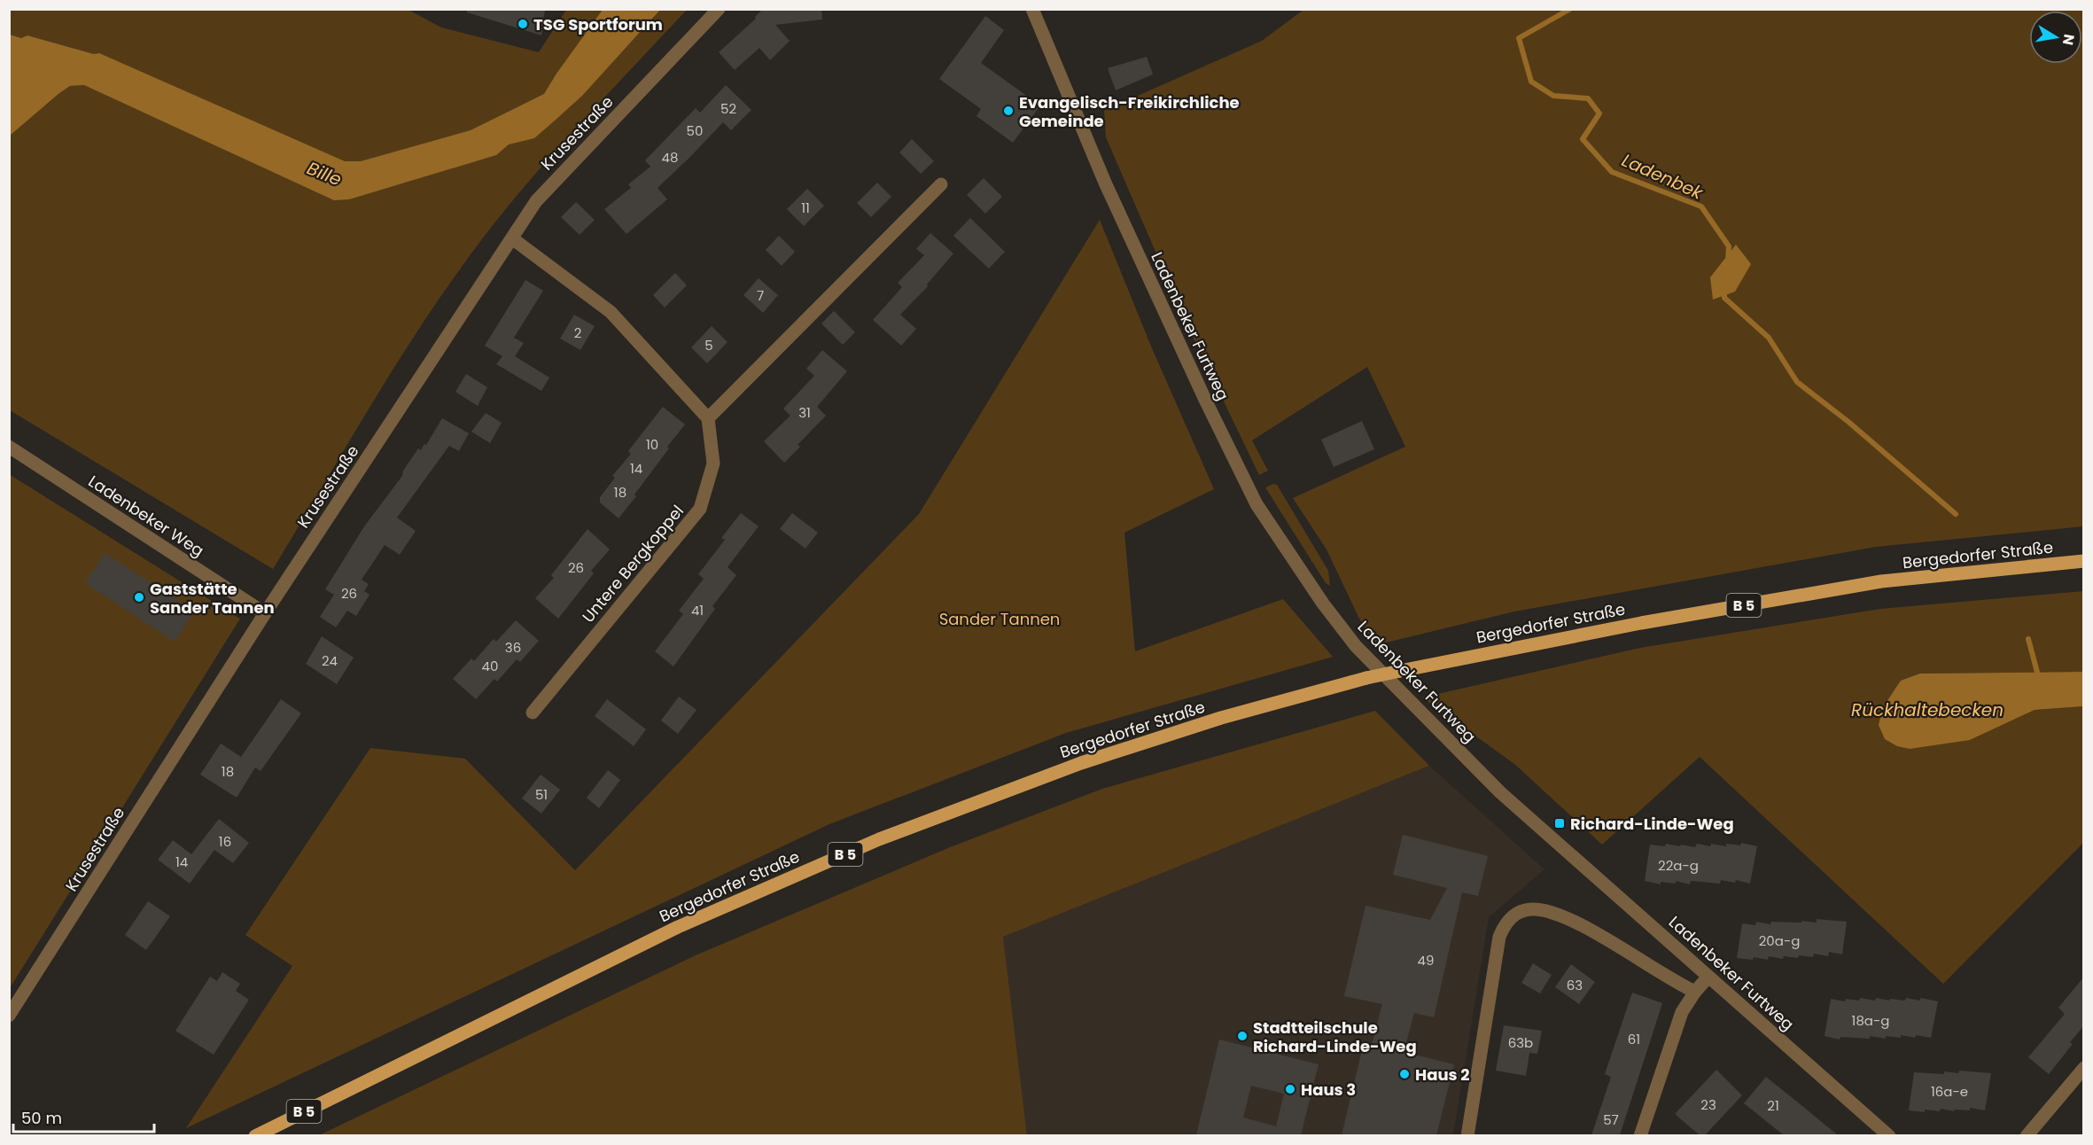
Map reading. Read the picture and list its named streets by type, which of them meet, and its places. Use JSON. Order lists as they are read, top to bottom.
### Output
{
  "streets": {
    "main road": ["Bergedorfer Straße", "B 5"],
    "street": [
      "Krusestraße",
      "Ladenbeker Furtweg",
      "Ladenbeker Weg",
      "Untere Bergkoppel"
    ]
  },
  "crossings": [
    ["Krusestraße", "Ladenbeker Weg"]
  ],
  "water": ["Bille", "Ladenbek", "Rückhaltebecken"],
  "parks": ["Sander Tannen"],
  "places": {
    "other": [
      "TSG Sportforum",
      "Evangelisch-Freikirchliche Gemeinde",
      "Gaststätte Sander Tannen",
      "Stadtteilschule Richard-Linde-Weg",
      "Haus 2",
      "Haus 3"
    ],
    "transit": ["Richard-Linde-Weg"]
  },
  "house_numbers": [
    "52",
    "50",
    "48",
    "11",
    "7",
    "2",
    "5",
    "31",
    "10",
    "14",
    "18",
    "26",
    "26",
    "41",
    "36",
    "24",
    "40",
    "18",
    "51",
    "16",
    "14",
    "22a-g",
    "20a-g",
    "49",
    "63",
    "18a-g",
    "61",
    "63b",
    "16a-e",
    "23",
    "21",
    "57"
  ],
  "scale_bar": "50 m",
  "north": "right"
}
